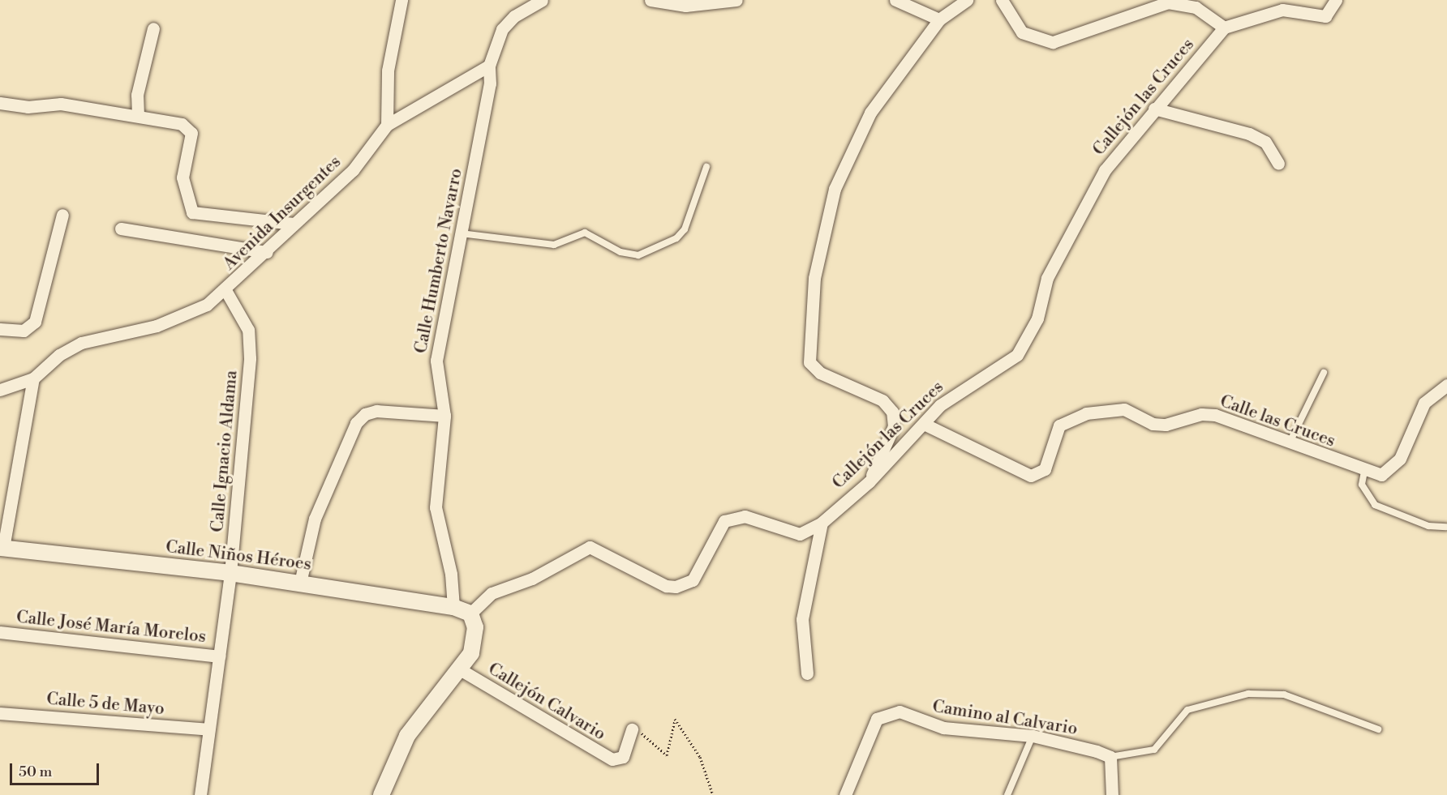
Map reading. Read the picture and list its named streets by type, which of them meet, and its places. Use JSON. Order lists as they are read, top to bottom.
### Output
{
  "streets": {
    "street": [
      "Callejón las Cruces",
      "Avenida Insurgentes",
      "Calle Humberto Navarro",
      "Calle las Cruces",
      "Calle Ignacio Aldama",
      "Calle Niños Héroes",
      "Calle José María Morelos",
      "Callejón Calvario",
      "Calle 5 de Mayo",
      "Camino al Calvario"
    ]
  },
  "crossings": [
    ["Callejón las Cruces", "Calle las Cruces"],
    ["Callejón las Cruces", "Calle Niños Héroes"],
    ["Avenida Insurgentes", "Calle Humberto Navarro"],
    ["Avenida Insurgentes", "Calle Ignacio Aldama"],
    ["Calle Humberto Navarro", "Calle Niños Héroes"],
    ["Calle Ignacio Aldama", "Calle Niños Héroes"],
    ["Calle Ignacio Aldama", "Calle José María Morelos"],
    ["Calle Ignacio Aldama", "Calle 5 de Mayo"]
  ],
  "scale_bar": "50 m"
}
